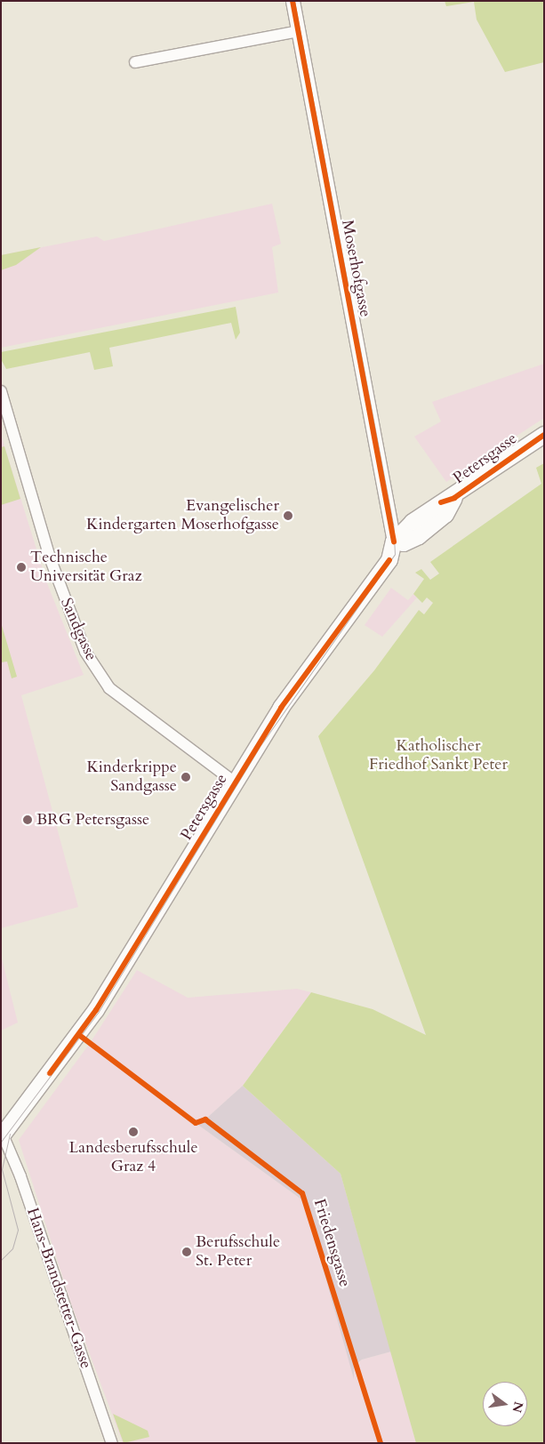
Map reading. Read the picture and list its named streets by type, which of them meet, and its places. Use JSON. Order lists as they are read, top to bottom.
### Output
{
  "streets": {
    "main road": ["Petersgasse"],
    "street": ["Moserhofgasse", "Sandgasse", "Hans-Brandstetter-Gasse"],
    "cycle path": ["Friedensgasse"]
  },
  "crossings": [
    ["Moserhofgasse", "Petersgasse"],
    ["Petersgasse", "Sandgasse"],
    ["Petersgasse", "Hans-Brandstetter-Gasse"]
  ],
  "parks": ["Katholischer Friedhof Sankt Peter"],
  "places": [
    "Evangelischer Kindergarten Moserhofgasse",
    "Technische Universität Graz",
    "Kinderkrippe Sandgasse",
    "BRG Petersgasse",
    "Landesberufsschule Graz 4",
    "Berufsschule St. Peter"
  ],
  "north": "right"
}
